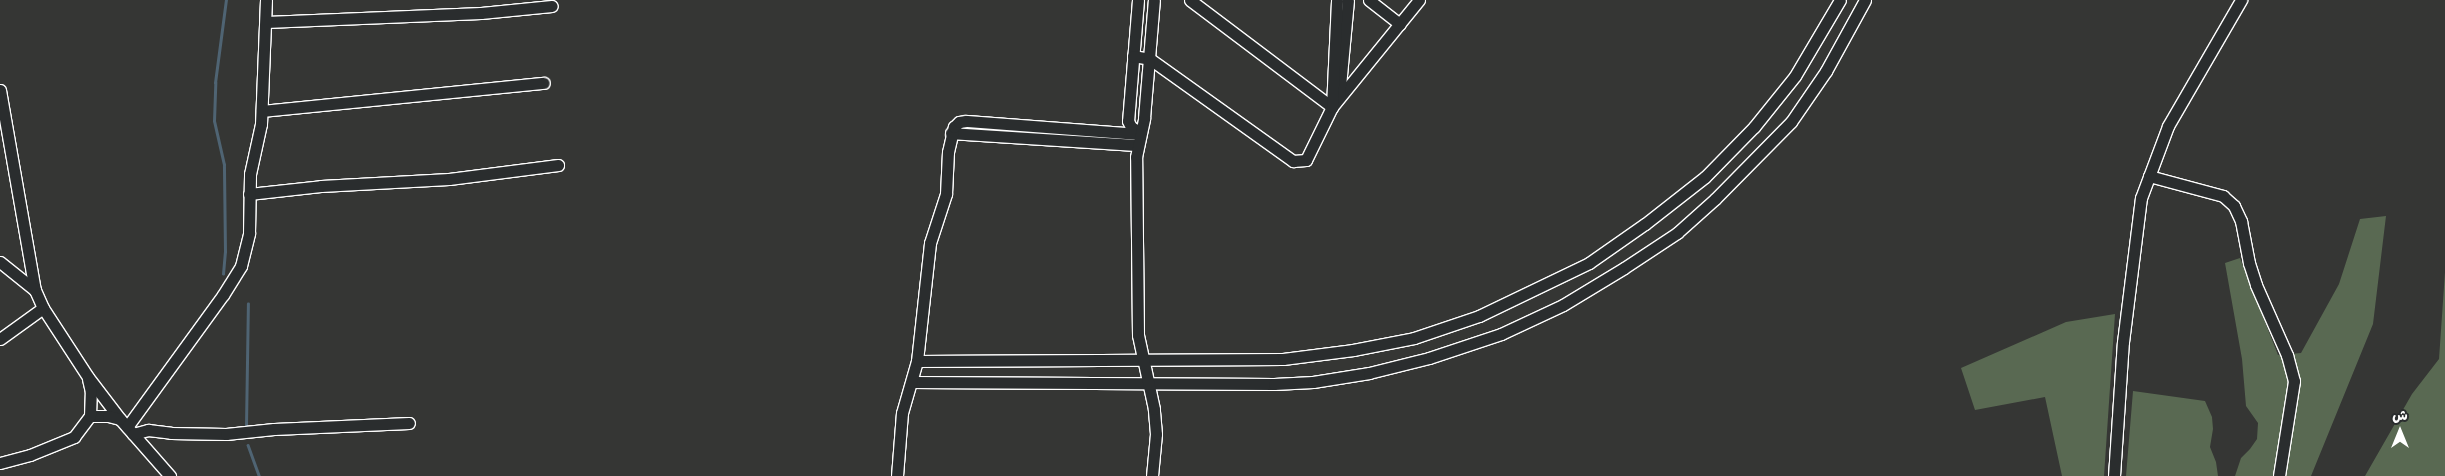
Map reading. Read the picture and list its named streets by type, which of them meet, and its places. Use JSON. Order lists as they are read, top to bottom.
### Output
{
  "north": "top"
}
